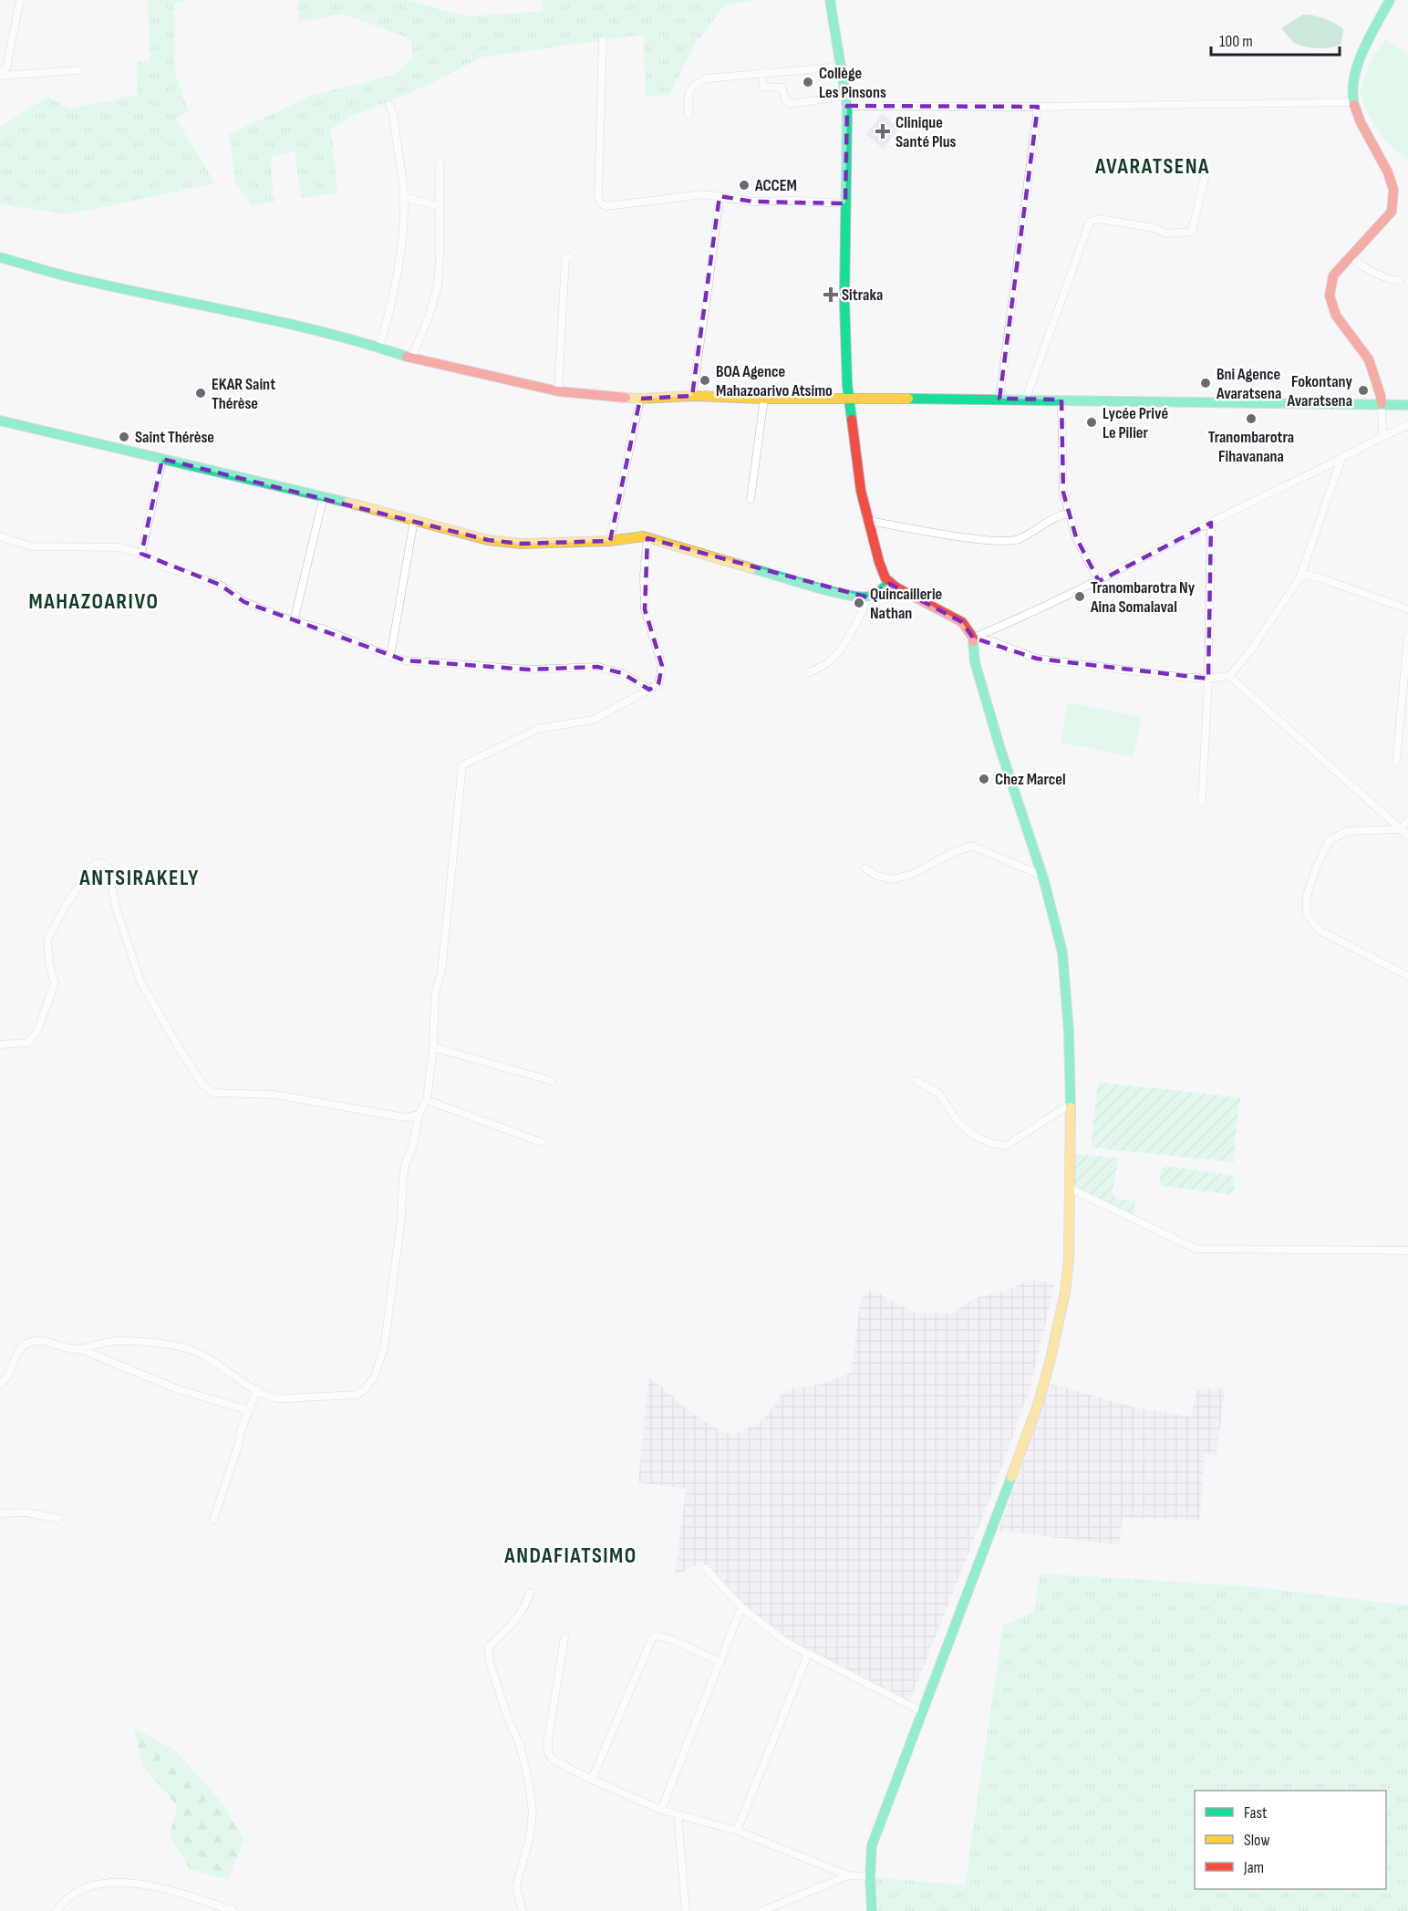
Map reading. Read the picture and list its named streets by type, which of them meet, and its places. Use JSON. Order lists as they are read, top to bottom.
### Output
{
  "districts": [
    "AVARATSENA",
    "MAHAZOARIVO",
    "ANTSIRAKELY",
    "ANDAFIATSIMO"
  ],
  "places": {
    "other": [
      "Collège Les Pinsons",
      "ACCEM",
      "BOA Agence Mahazoarivo Atsimo",
      "Bni Agence Avaratsena",
      "Fokontany Avaratsena",
      "EKAR Saint Thérèse",
      "Tranombarotra Fihavanana",
      "Lycée Privé Le Pilier",
      "Saint Thérèse",
      "Tranombarotra Ny Aina Somalaval",
      "Quincaillerie Nathan",
      "Chez Marcel"
    ],
    "health": ["Clinique Santé Plus", "Sitraka"]
  },
  "legend": ["Fast", "Slow", "Jam"],
  "scale_bar": "100 m"
}
